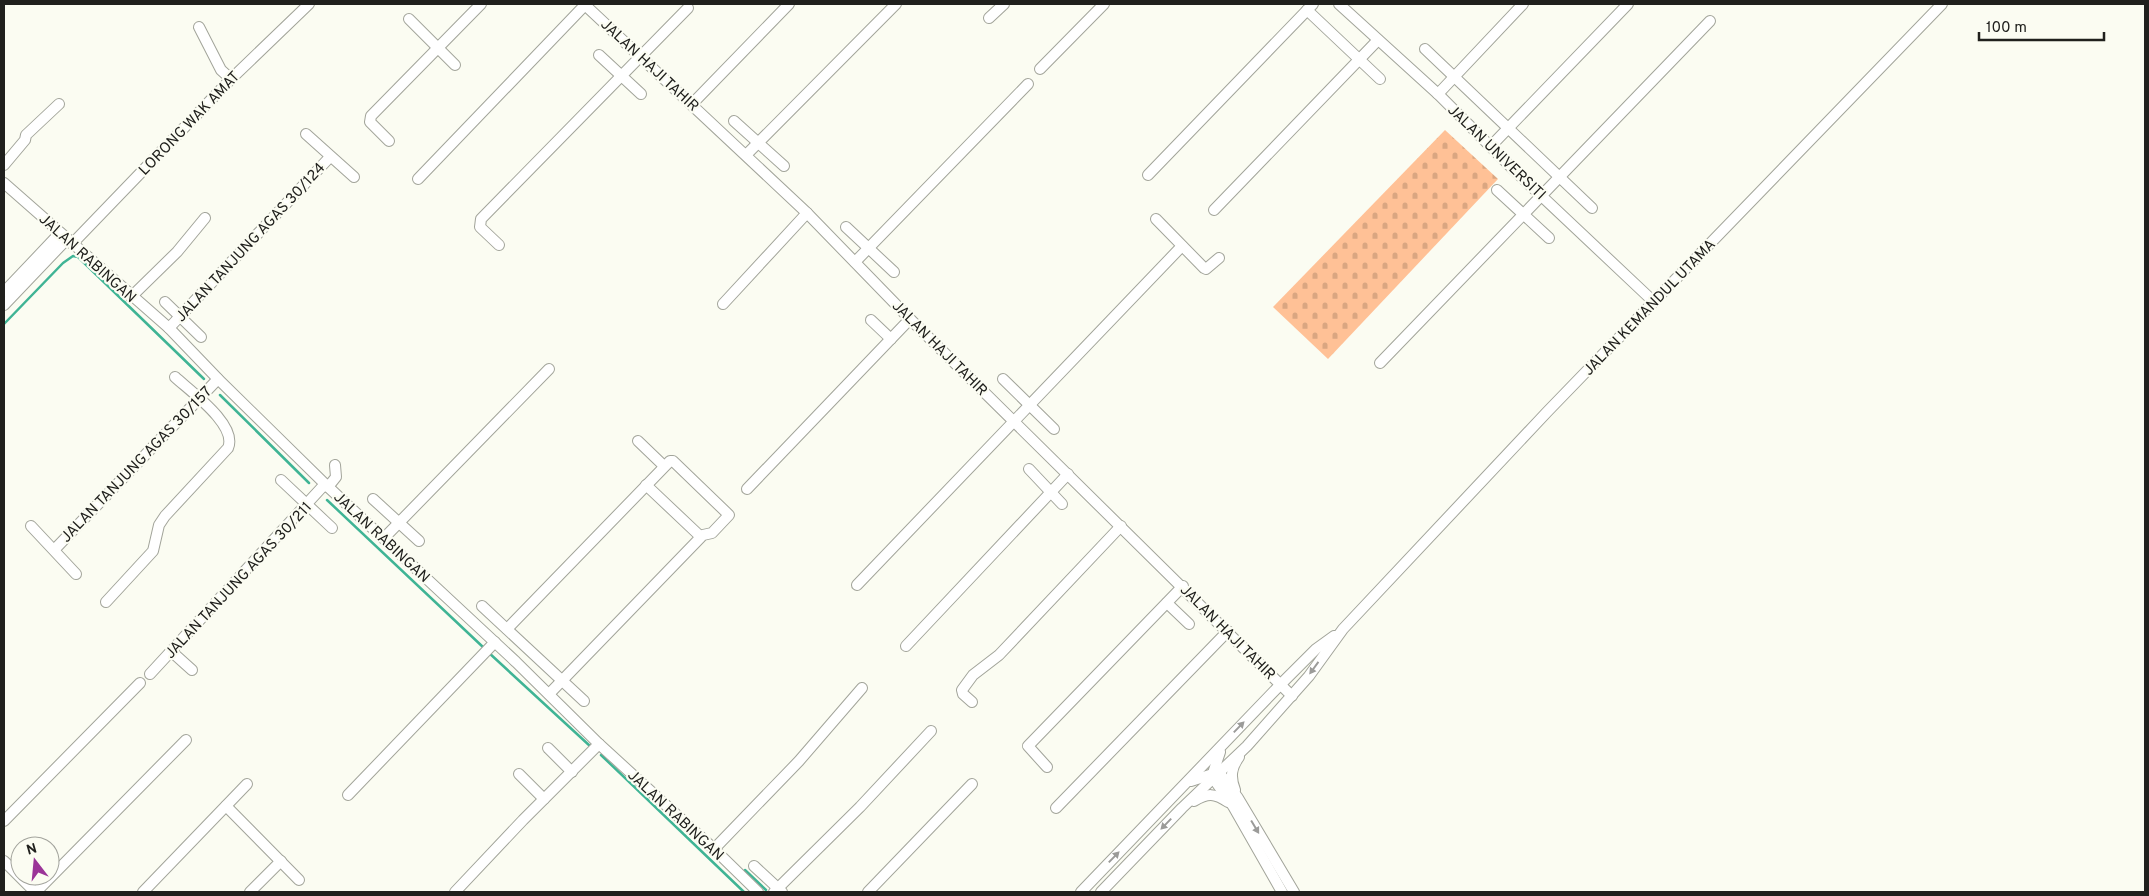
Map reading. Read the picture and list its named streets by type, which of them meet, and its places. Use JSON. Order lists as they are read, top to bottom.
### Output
{
  "streets": {
    "street": [
      "JALAN HAJI TAHIR",
      "LORONG WAK AMAT",
      "JALAN UNIVERSITI",
      "JALAN TANJUNG AGAS 30/124",
      "JALAN RABINGAN",
      "JALAN KEMANDUL UTAMA",
      "JALAN TANJUNG AGAS 30/157",
      "JALAN TANJUNG AGAS 30/211"
    ]
  },
  "crossings": [
    ["LORONG WAK AMAT", "JALAN RABINGAN"],
    ["JALAN UNIVERSITI", "JALAN KEMANDUL UTAMA"],
    ["JALAN TANJUNG AGAS 30/124", "JALAN RABINGAN"],
    ["JALAN RABINGAN", "JALAN TANJUNG AGAS 30/157"],
    ["JALAN RABINGAN", "JALAN TANJUNG AGAS 30/211"]
  ],
  "scale_bar": "100 m",
  "north": "top"
}
